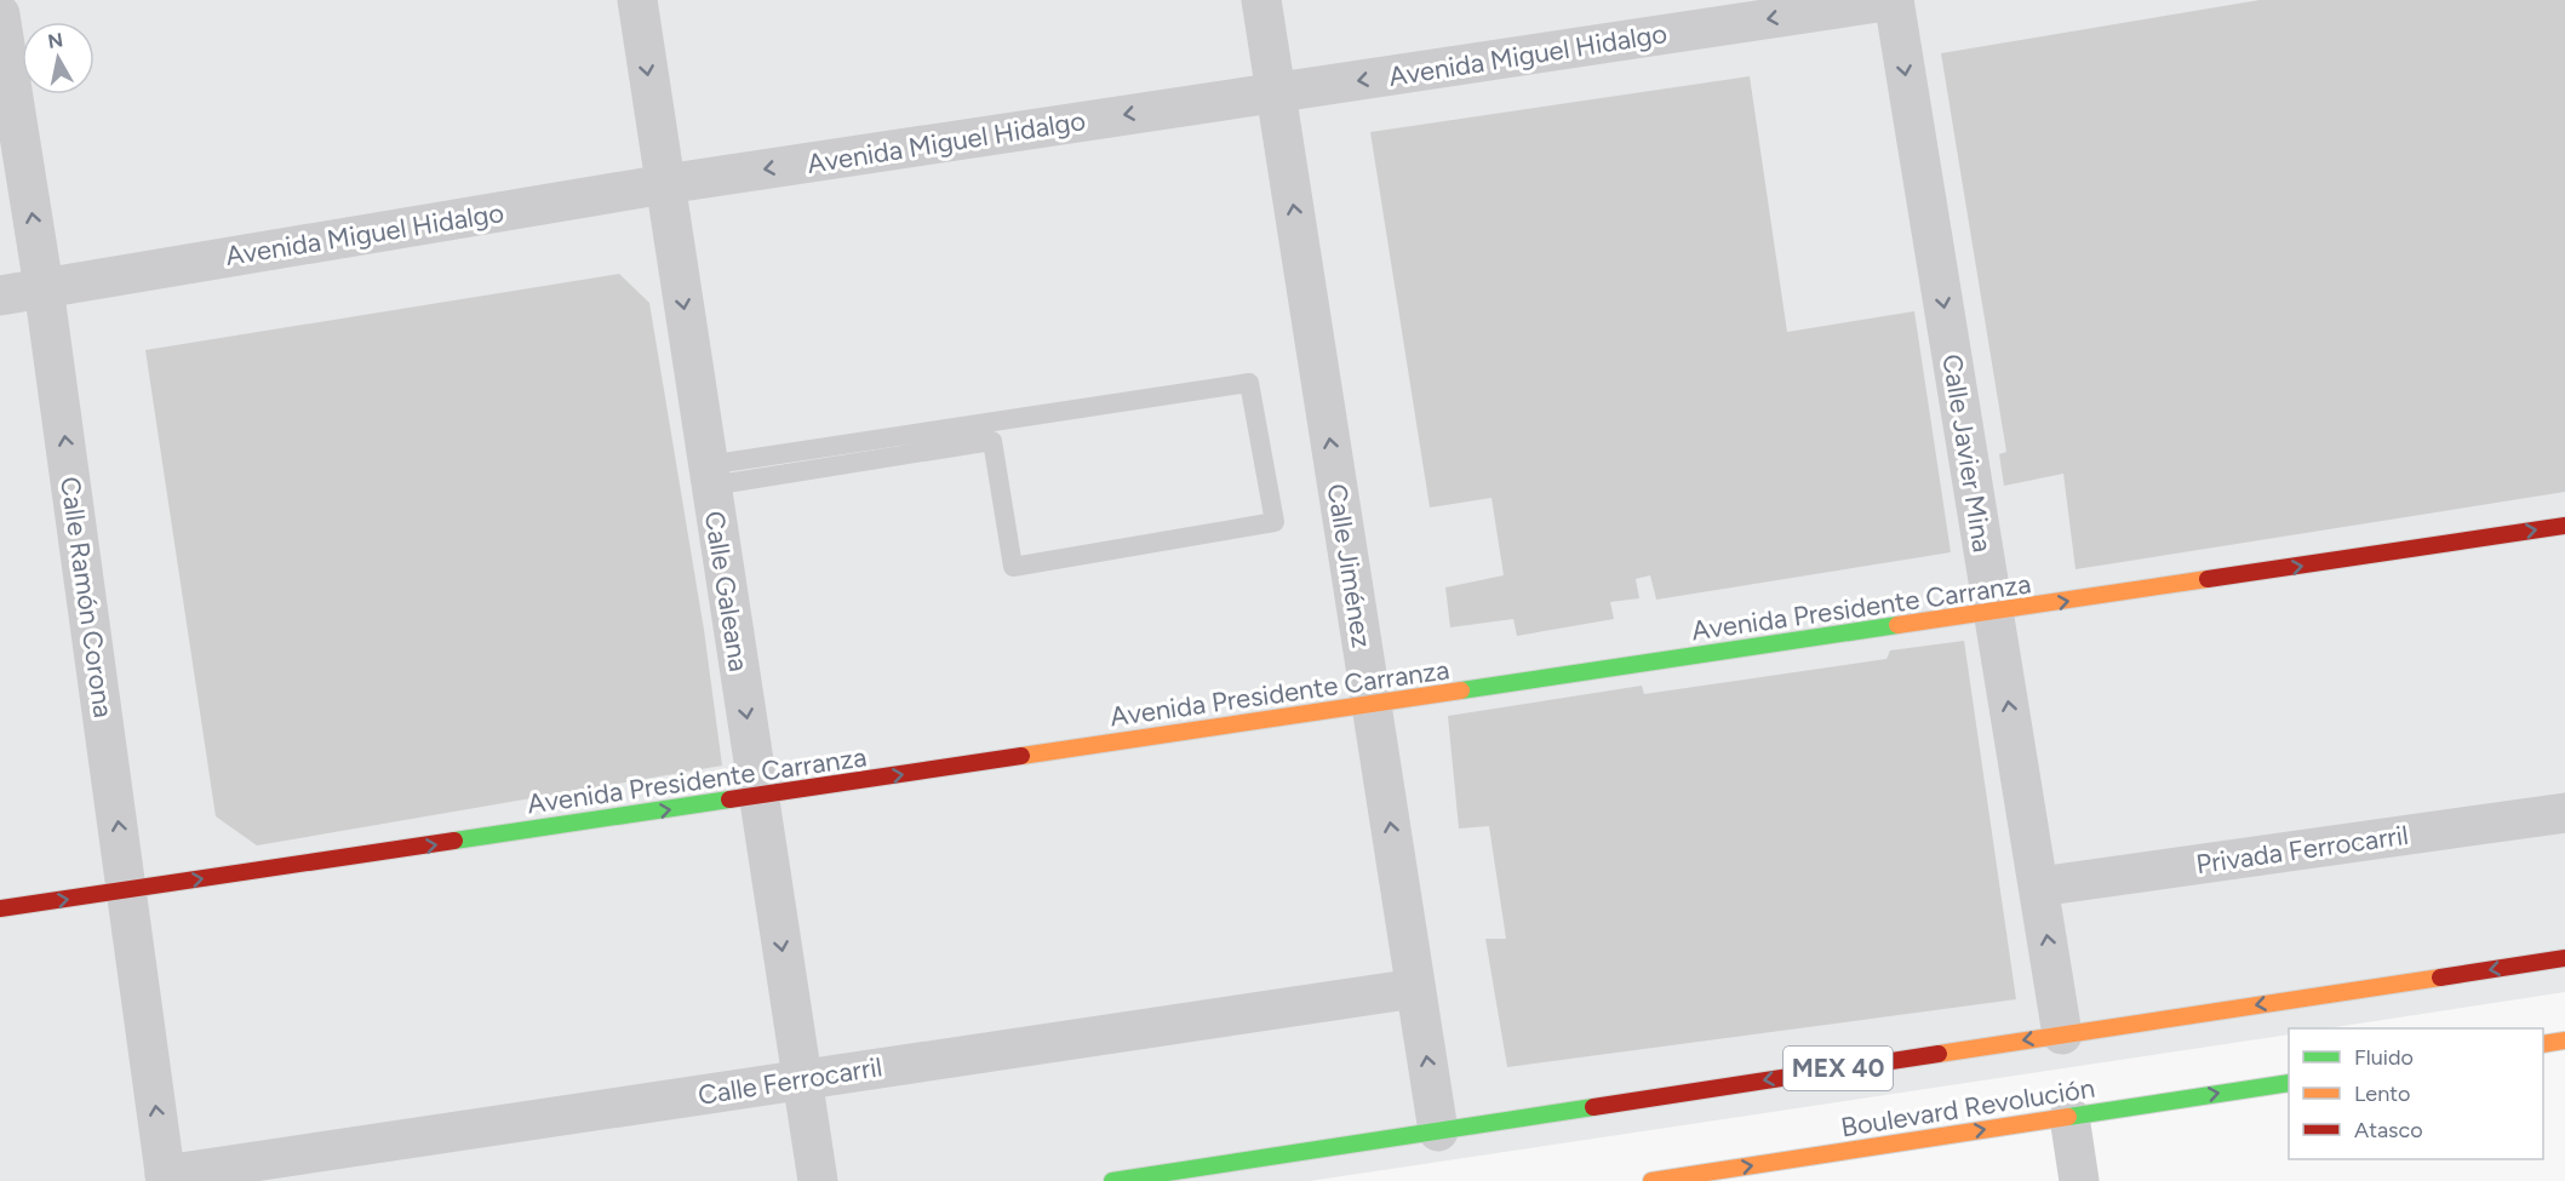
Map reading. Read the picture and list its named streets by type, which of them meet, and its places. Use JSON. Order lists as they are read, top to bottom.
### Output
{
  "streets": {
    "street": [
      "Avenida Miguel Hidalgo",
      "Calle Javier Mina",
      "Calle Jiménez",
      "Calle Galeana",
      "Calle Ramón Corona",
      "Avenida Presidente Carranza",
      "Privada Ferrocarril",
      "MEX 40",
      "Calle Ferrocarril",
      "Boulevard Revolución"
    ]
  },
  "crossings": [
    ["Avenida Miguel Hidalgo", "Calle Javier Mina"],
    ["Avenida Miguel Hidalgo", "Calle Jiménez"],
    ["Avenida Miguel Hidalgo", "Calle Galeana"],
    ["Avenida Miguel Hidalgo", "Calle Ramón Corona"],
    ["Calle Javier Mina", "Avenida Presidente Carranza"],
    ["Calle Javier Mina", "Privada Ferrocarril"],
    ["Calle Javier Mina", "MEX 40"],
    ["Calle Jiménez", "Avenida Presidente Carranza"],
    ["Calle Jiménez", "MEX 40"],
    ["Calle Jiménez", "Calle Ferrocarril"],
    ["Calle Galeana", "Avenida Presidente Carranza"],
    ["Calle Galeana", "Calle Ferrocarril"],
    ["Calle Ramón Corona", "Avenida Presidente Carranza"],
    ["Calle Ramón Corona", "Calle Ferrocarril"]
  ],
  "one_way": [
    "Avenida Miguel Hidalgo",
    "Calle Jiménez",
    "Calle Galeana",
    "Calle Ramón Corona",
    "Avenida Presidente Carranza"
  ],
  "legend": ["Fluido", "Lento", "Atasco"],
  "north": "top"
}
